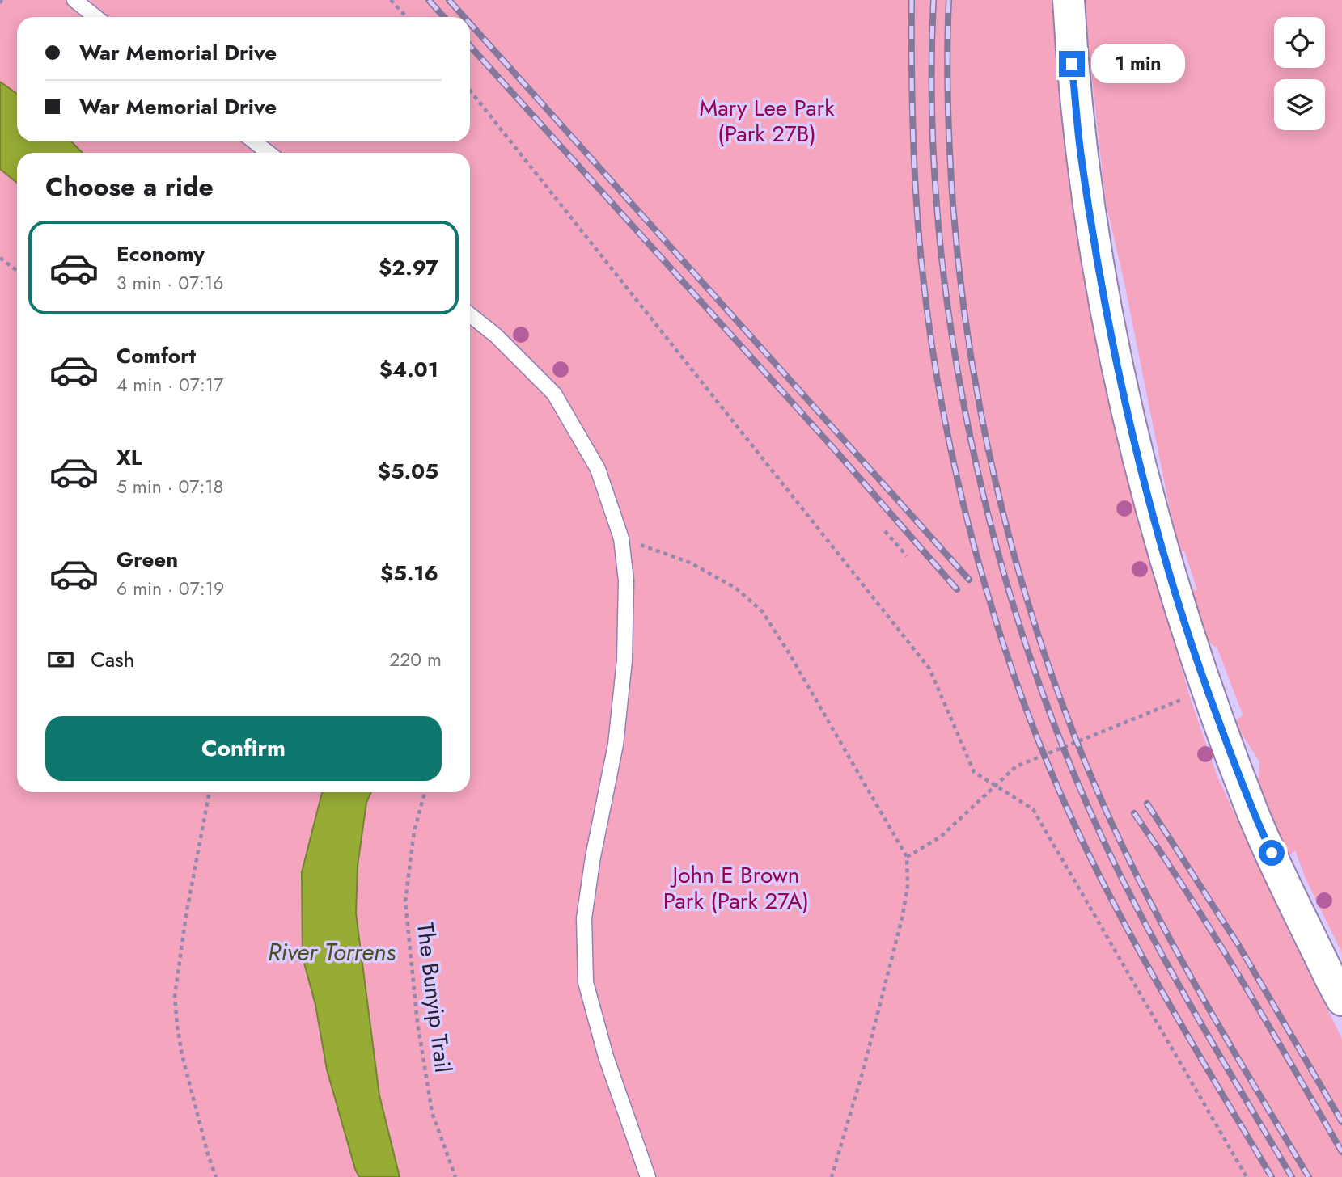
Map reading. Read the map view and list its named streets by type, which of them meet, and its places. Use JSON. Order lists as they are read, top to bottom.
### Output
{
  "streets": {
    "path": ["The Bunyip Trail"]
  },
  "water": ["River Torrens"],
  "parks": ["Mary Lee Park (Park 27B)", "John E Brown Park (Park 27A)"],
  "page": {
    "banner": ["War Memorial Drive", "War Memorial Drive"],
    "bubble": "1 min",
    "heading": "Choose a ride",
    "list": [
      {
        "name": "Economy",
        "note": "3 min · 07:16",
        "value": "$2.97"
      },
      {
        "name": "Comfort",
        "note": "4 min · 07:17",
        "value": "$4.01"
      },
      {
        "name": "XL",
        "note": "5 min · 07:18",
        "value": "$5.05"
      },
      {
        "name": "Green",
        "note": "6 min · 07:19",
        "value": "$5.16"
      }
    ],
    "pay": ["Cash", "220 m"],
    "buttons": "Confirm"
  }
}
